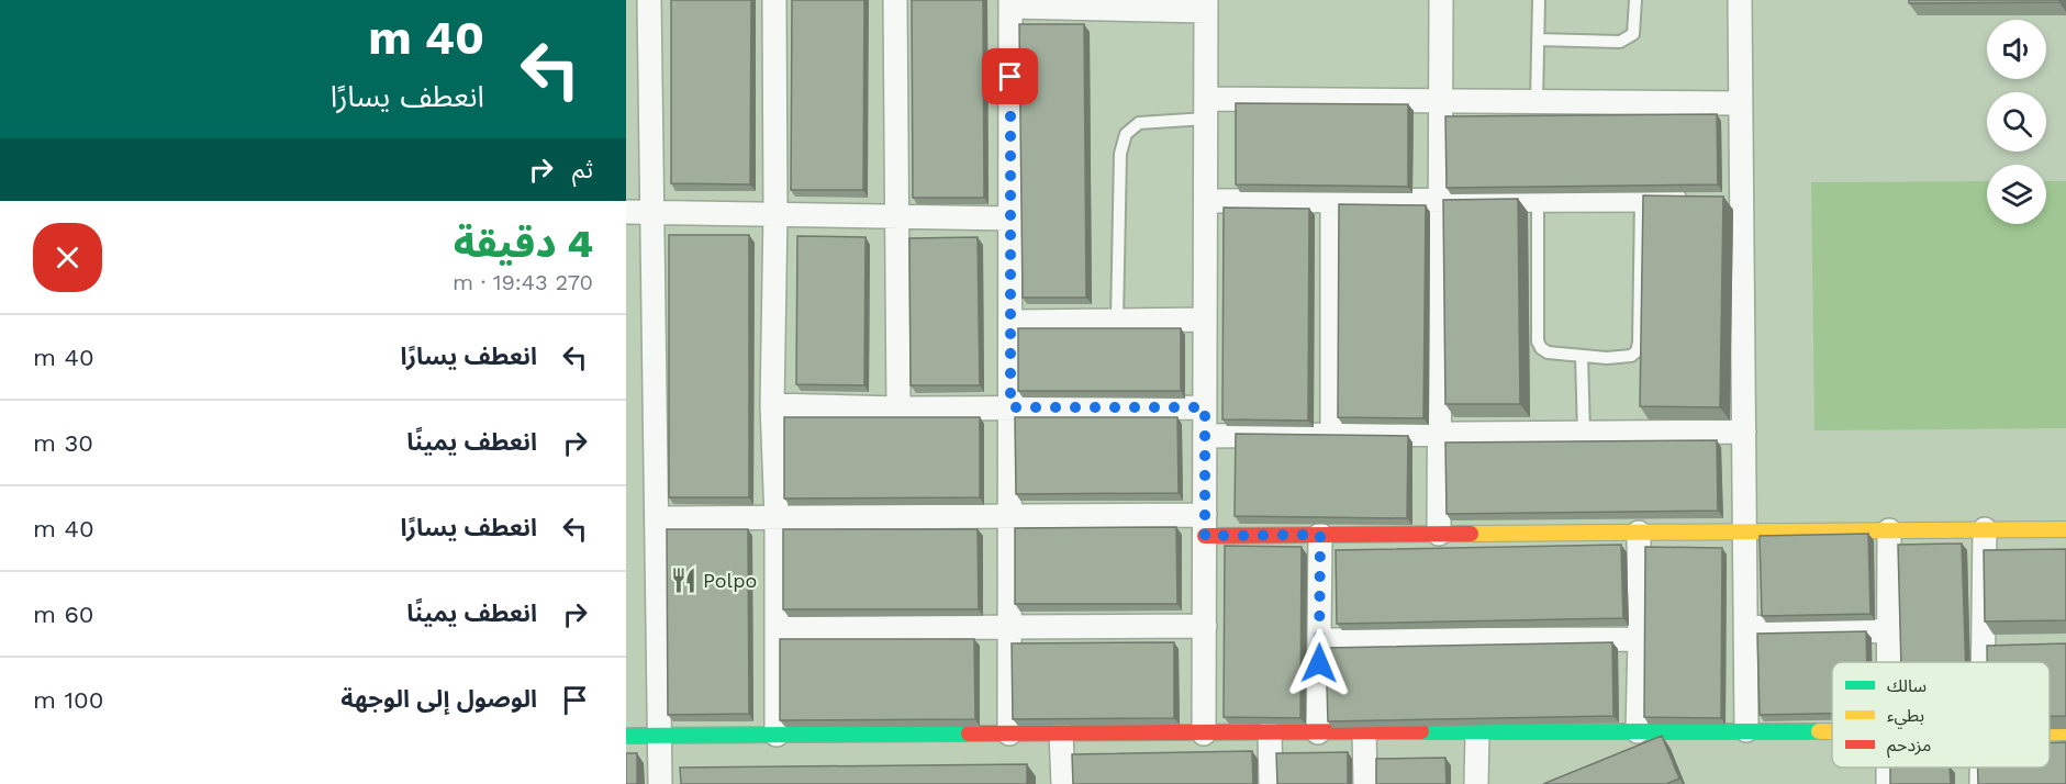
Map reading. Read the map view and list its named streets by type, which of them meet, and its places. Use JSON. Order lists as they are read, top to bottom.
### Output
{
  "places": {
    "restaurant": ["Polpo"]
  },
  "legend": ["سالك", "بطيء", "مزدحم"],
  "page": {
    "turn": ["40 m", "انعطف يسارًا"],
    "then": "ثم",
    "heading": ["4 دقيقة", "270 m · 19:43"],
    "list": [
      {
        "name": "انعطف يسارًا",
        "value": "40 m"
      },
      {
        "name": "انعطف يمينًا",
        "value": "30 m"
      },
      {
        "name": "انعطف يسارًا",
        "value": "40 m"
      },
      {
        "name": "انعطف يمينًا",
        "value": "60 m"
      },
      {
        "name": "الوصول إلى الوجهة",
        "value": "100 m"
      }
    ]
  }
}
